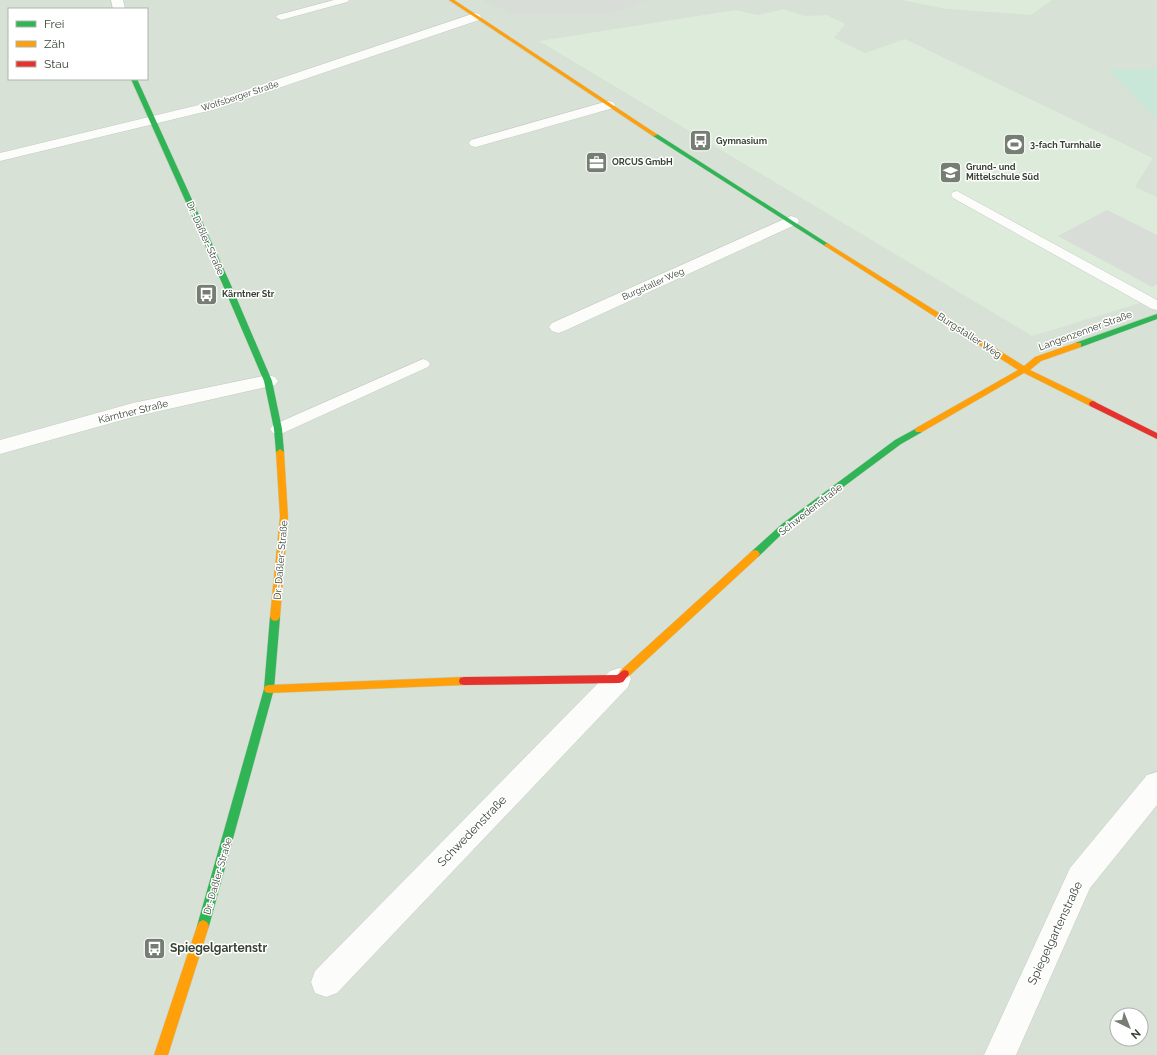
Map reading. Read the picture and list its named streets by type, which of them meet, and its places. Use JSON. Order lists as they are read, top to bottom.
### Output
{
  "streets": {
    "street": [
      "Wolfsberger Straße",
      "Dr.-Daßler-Straße",
      "Burgstaller Weg",
      "Langenzenner Straße",
      "Kärntner Straße",
      "Schwedenstraße",
      "Spiegelgartenstraße"
    ]
  },
  "crossings": [
    ["Wolfsberger Straße", "Dr.-Daßler-Straße"],
    ["Wolfsberger Straße", "Burgstaller Weg"],
    ["Dr.-Daßler-Straße", "Kärntner Straße"],
    ["Burgstaller Weg", "Langenzenner Straße"],
    ["Burgstaller Weg", "Schwedenstraße"],
    ["Langenzenner Straße", "Schwedenstraße"]
  ],
  "places": {
    "bus stop": ["Gymnasium", "Kärntner Str", "Spiegelgartenstr"],
    "sports": ["3-fach Turnhalle"],
    "office": ["ORCUS GmbH"],
    "school or university": ["Grund- und Mittelschule Süd"]
  },
  "legend": ["Frei", "Zäh", "Stau"],
  "north": "bottom right"
}
